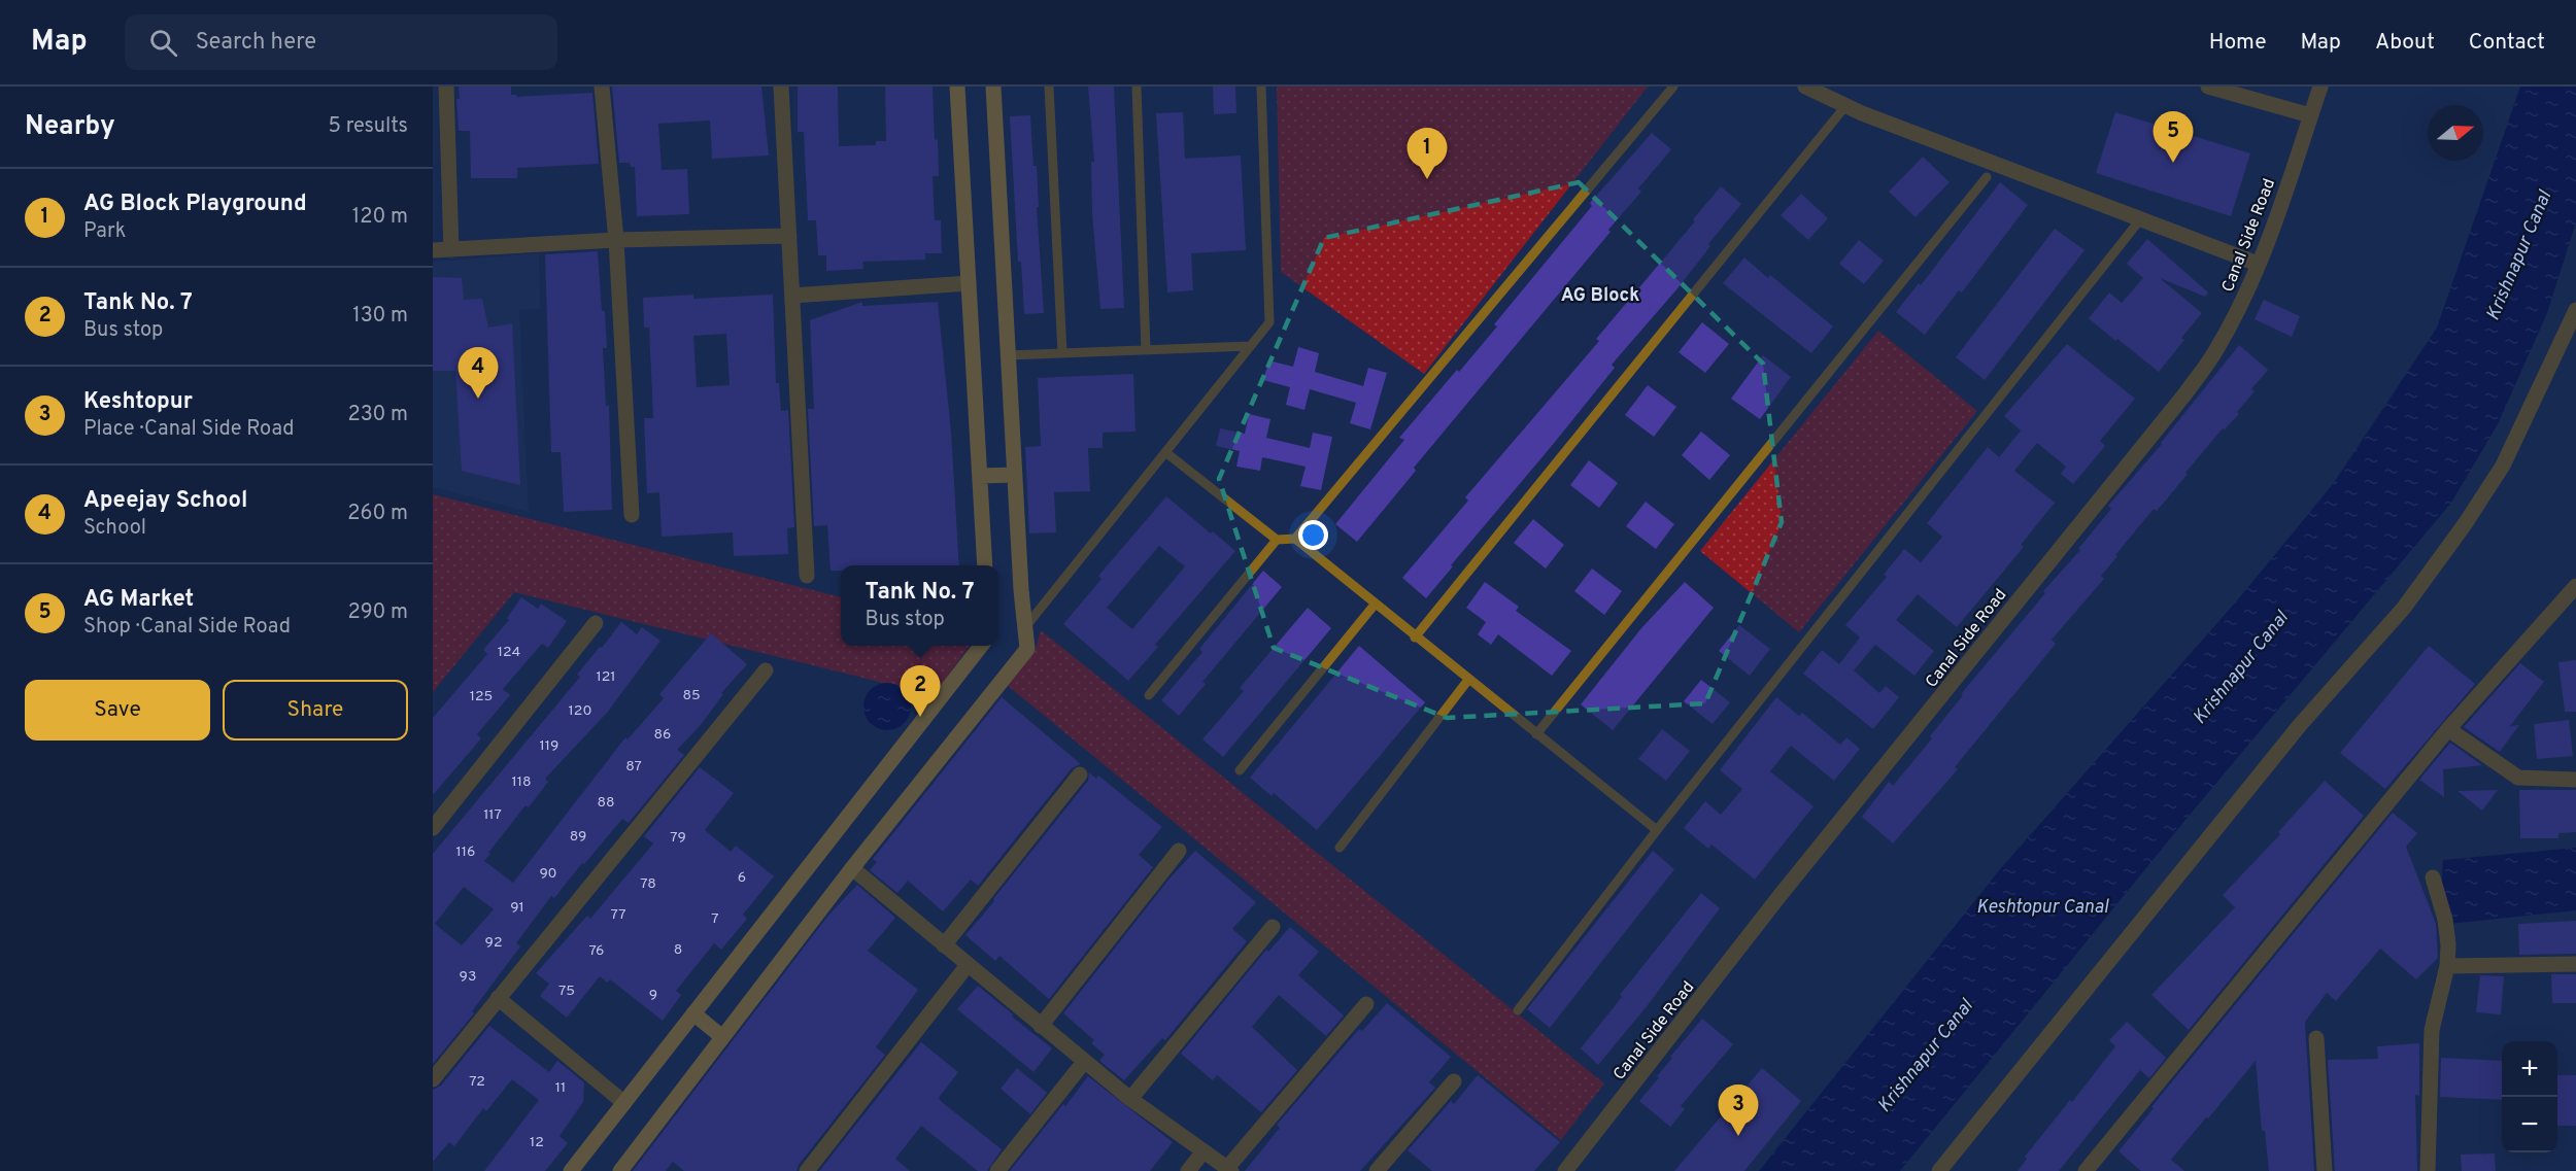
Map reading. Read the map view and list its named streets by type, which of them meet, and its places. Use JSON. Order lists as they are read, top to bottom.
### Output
{
  "streets": {
    "street": ["Canal Side Road"]
  },
  "districts": ["AG Block"],
  "water": ["Krishnapur Canal", "Keshtopur Canal"],
  "house_numbers": [
    "124",
    "121",
    "85",
    "125",
    "120",
    "86",
    "119",
    "87",
    "118",
    "88",
    "117",
    "89",
    "79",
    "116",
    "90",
    "6",
    "78",
    "91",
    "77",
    "7",
    "92",
    "8",
    "76",
    "93",
    "75",
    "9",
    "72",
    "11",
    "12"
  ],
  "north": "right",
  "page": {
    "header": "Map",
    "search": "Search here",
    "nav": [
      "Home",
      "Map",
      "About",
      "Contact"
    ],
    "heading": ["Nearby", "5 results"],
    "pins": [
      "5",
      "1",
      "4",
      "2",
      "3"
    ],
    "list": [
      {
        "mark": "1",
        "name": "AG Block Playground",
        "note": "Park",
        "value": "120 m"
      },
      {
        "mark": "2",
        "name": "Tank No. 7",
        "note": "Bus stop",
        "value": "130 m"
      },
      {
        "mark": "3",
        "name": "Keshtopur",
        "note": "Place · Canal Side Road",
        "value": "230 m"
      },
      {
        "mark": "4",
        "name": "Apeejay School",
        "note": "School",
        "value": "260 m"
      },
      {
        "mark": "5",
        "name": "AG Market",
        "note": "Shop · Canal Side Road",
        "value": "290 m"
      }
    ],
    "popup": ["Tank No. 7", "Bus stop"],
    "buttons": ["Save", "Share"],
    "map_buttons": ["+", "−"]
  }
}
